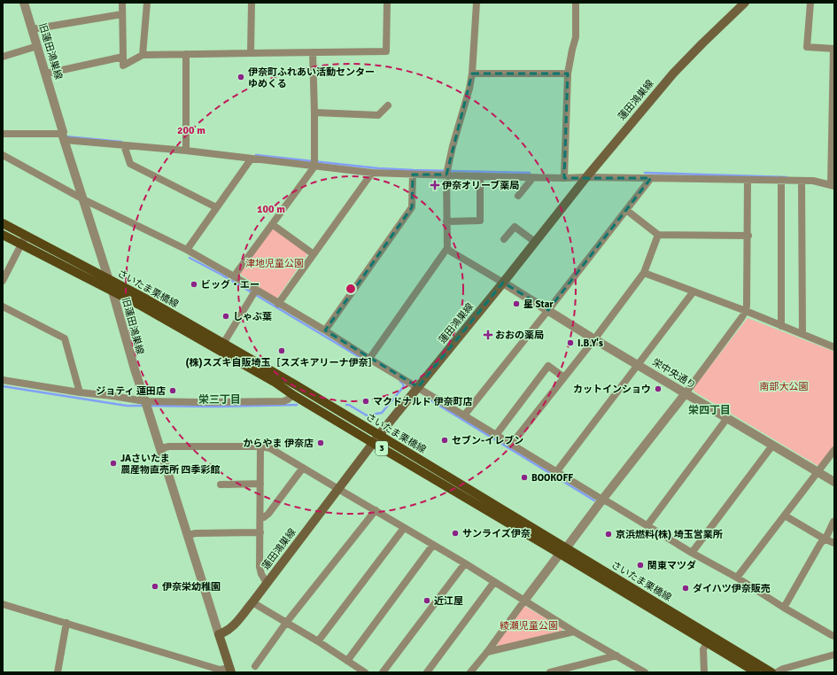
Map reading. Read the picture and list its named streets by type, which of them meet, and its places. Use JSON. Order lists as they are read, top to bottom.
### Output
{
  "streets": {
    "main road": ["蓮田鴻巣線", "さいたま栗橋線", "3"],
    "street": ["旧蓮田鴻巣線", "栄中央通り"]
  },
  "crossings": [
    ["旧蓮田鴻巣線", "蓮田鴻巣線"],
    ["旧蓮田鴻巣線", "さいたま栗橋線"],
    ["蓮田鴻巣線", "さいたま栗橋線"],
    ["蓮田鴻巣線", "栄中央通り"]
  ],
  "districts": ["栄三丁目", "栄四丁目"],
  "parks": ["津地児童公園", "南部大公園", "綾瀬児童公園"],
  "places": {
    "other": [
      "伊奈町ふれあい活動センター ゆめくる",
      "ビッグ・エー",
      "星 Star",
      "しゃぶ葉",
      "I.B.Y's",
      "(株)スズキ自販埼玉［スズキアリーナ伊奈］",
      "カットインショウ",
      "ジョティ 蓮田店",
      "マクドナルド 伊奈町店",
      "セブン-イレブン",
      "からやま 伊奈店",
      "JAさいたま 農産物直売所 四季彩館",
      "BOOKOFF",
      "サンライズ伊奈",
      "京浜燃料(株) 埼玉営業所",
      "関東マツダ",
      "伊奈栄幼稚園",
      "ダイハツ伊奈販売",
      "近江屋"
    ],
    "health": ["伊奈オリーブ薬局", "おおの薬局"]
  },
  "rings": ["200 m", "100 m"]
}
